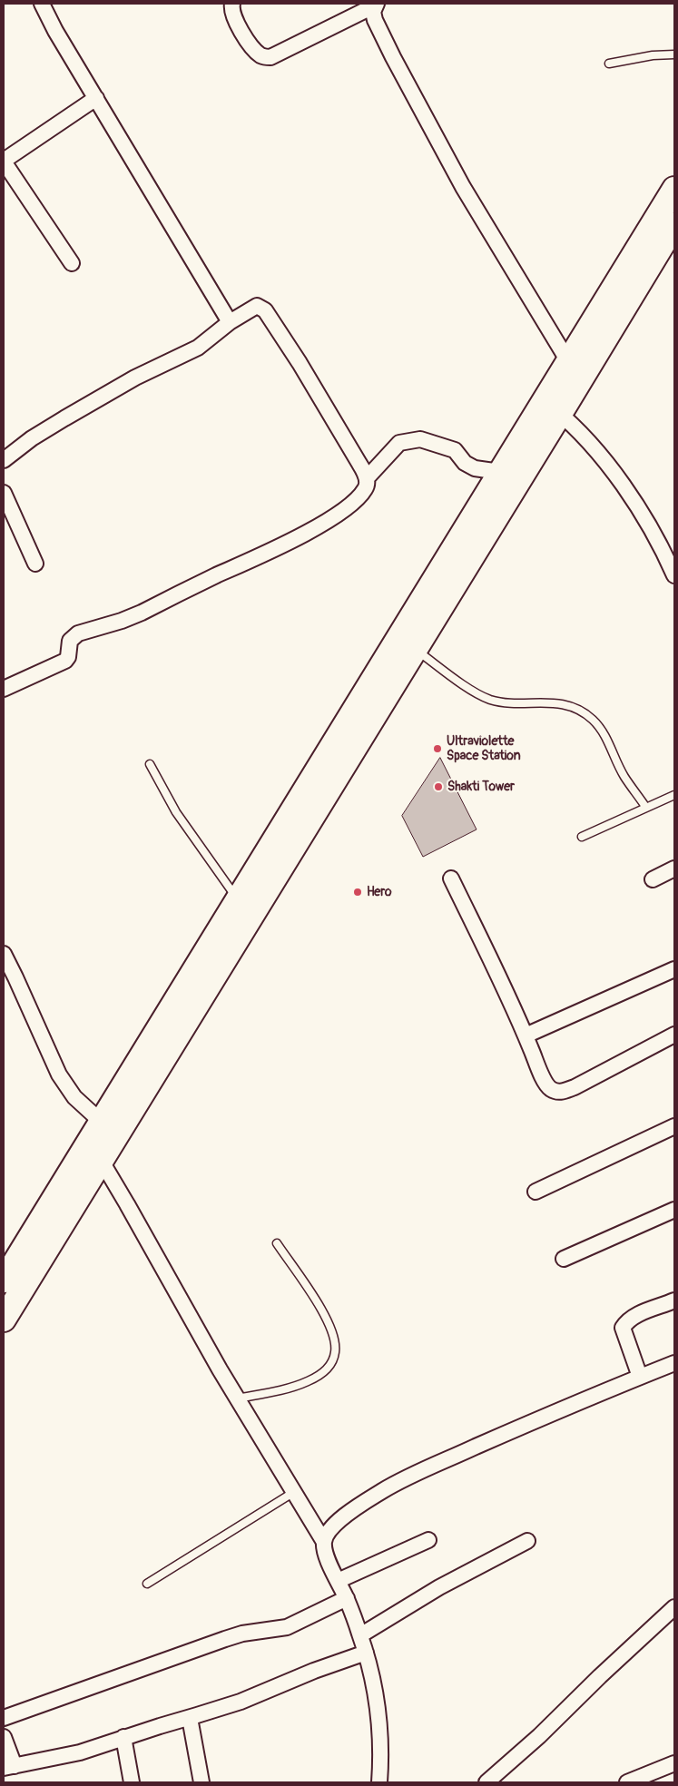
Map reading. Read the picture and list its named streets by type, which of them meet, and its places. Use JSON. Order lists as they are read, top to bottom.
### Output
{
  "places": ["Ultraviolette Space Station", "Shakti Tower", "Hero"]
}
